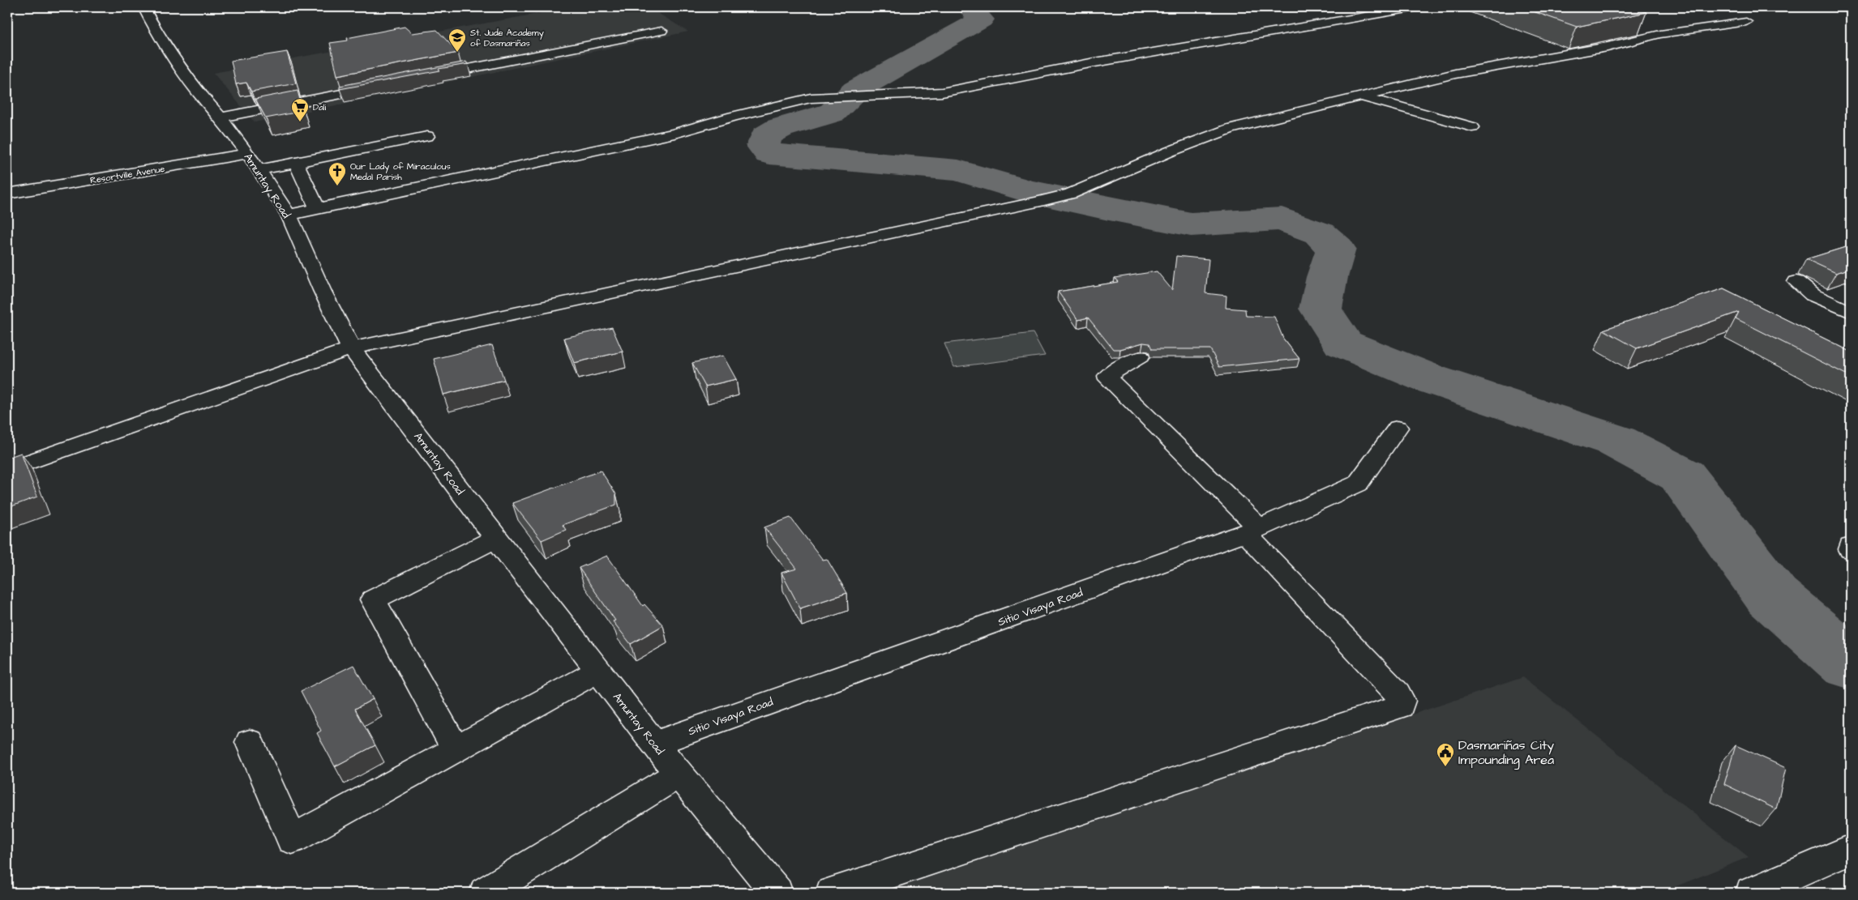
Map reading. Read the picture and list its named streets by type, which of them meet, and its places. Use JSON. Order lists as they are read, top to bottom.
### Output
{
  "streets": {
    "street": ["Resortville Avenue", "Amuntay Road", "Sitio Visaya Road"]
  },
  "crossings": [
    ["Resortville Avenue", "Amuntay Road"],
    ["Amuntay Road", "Sitio Visaya Road"]
  ],
  "places": {
    "school or university": ["St. Jude Academy of Dasmariñas"],
    "supermarket": ["Dali"],
    "church": ["Our Lady of Miraculous Medal Parish"],
    "public building": ["Dasmariñas City Impounding Area"]
  }
}
